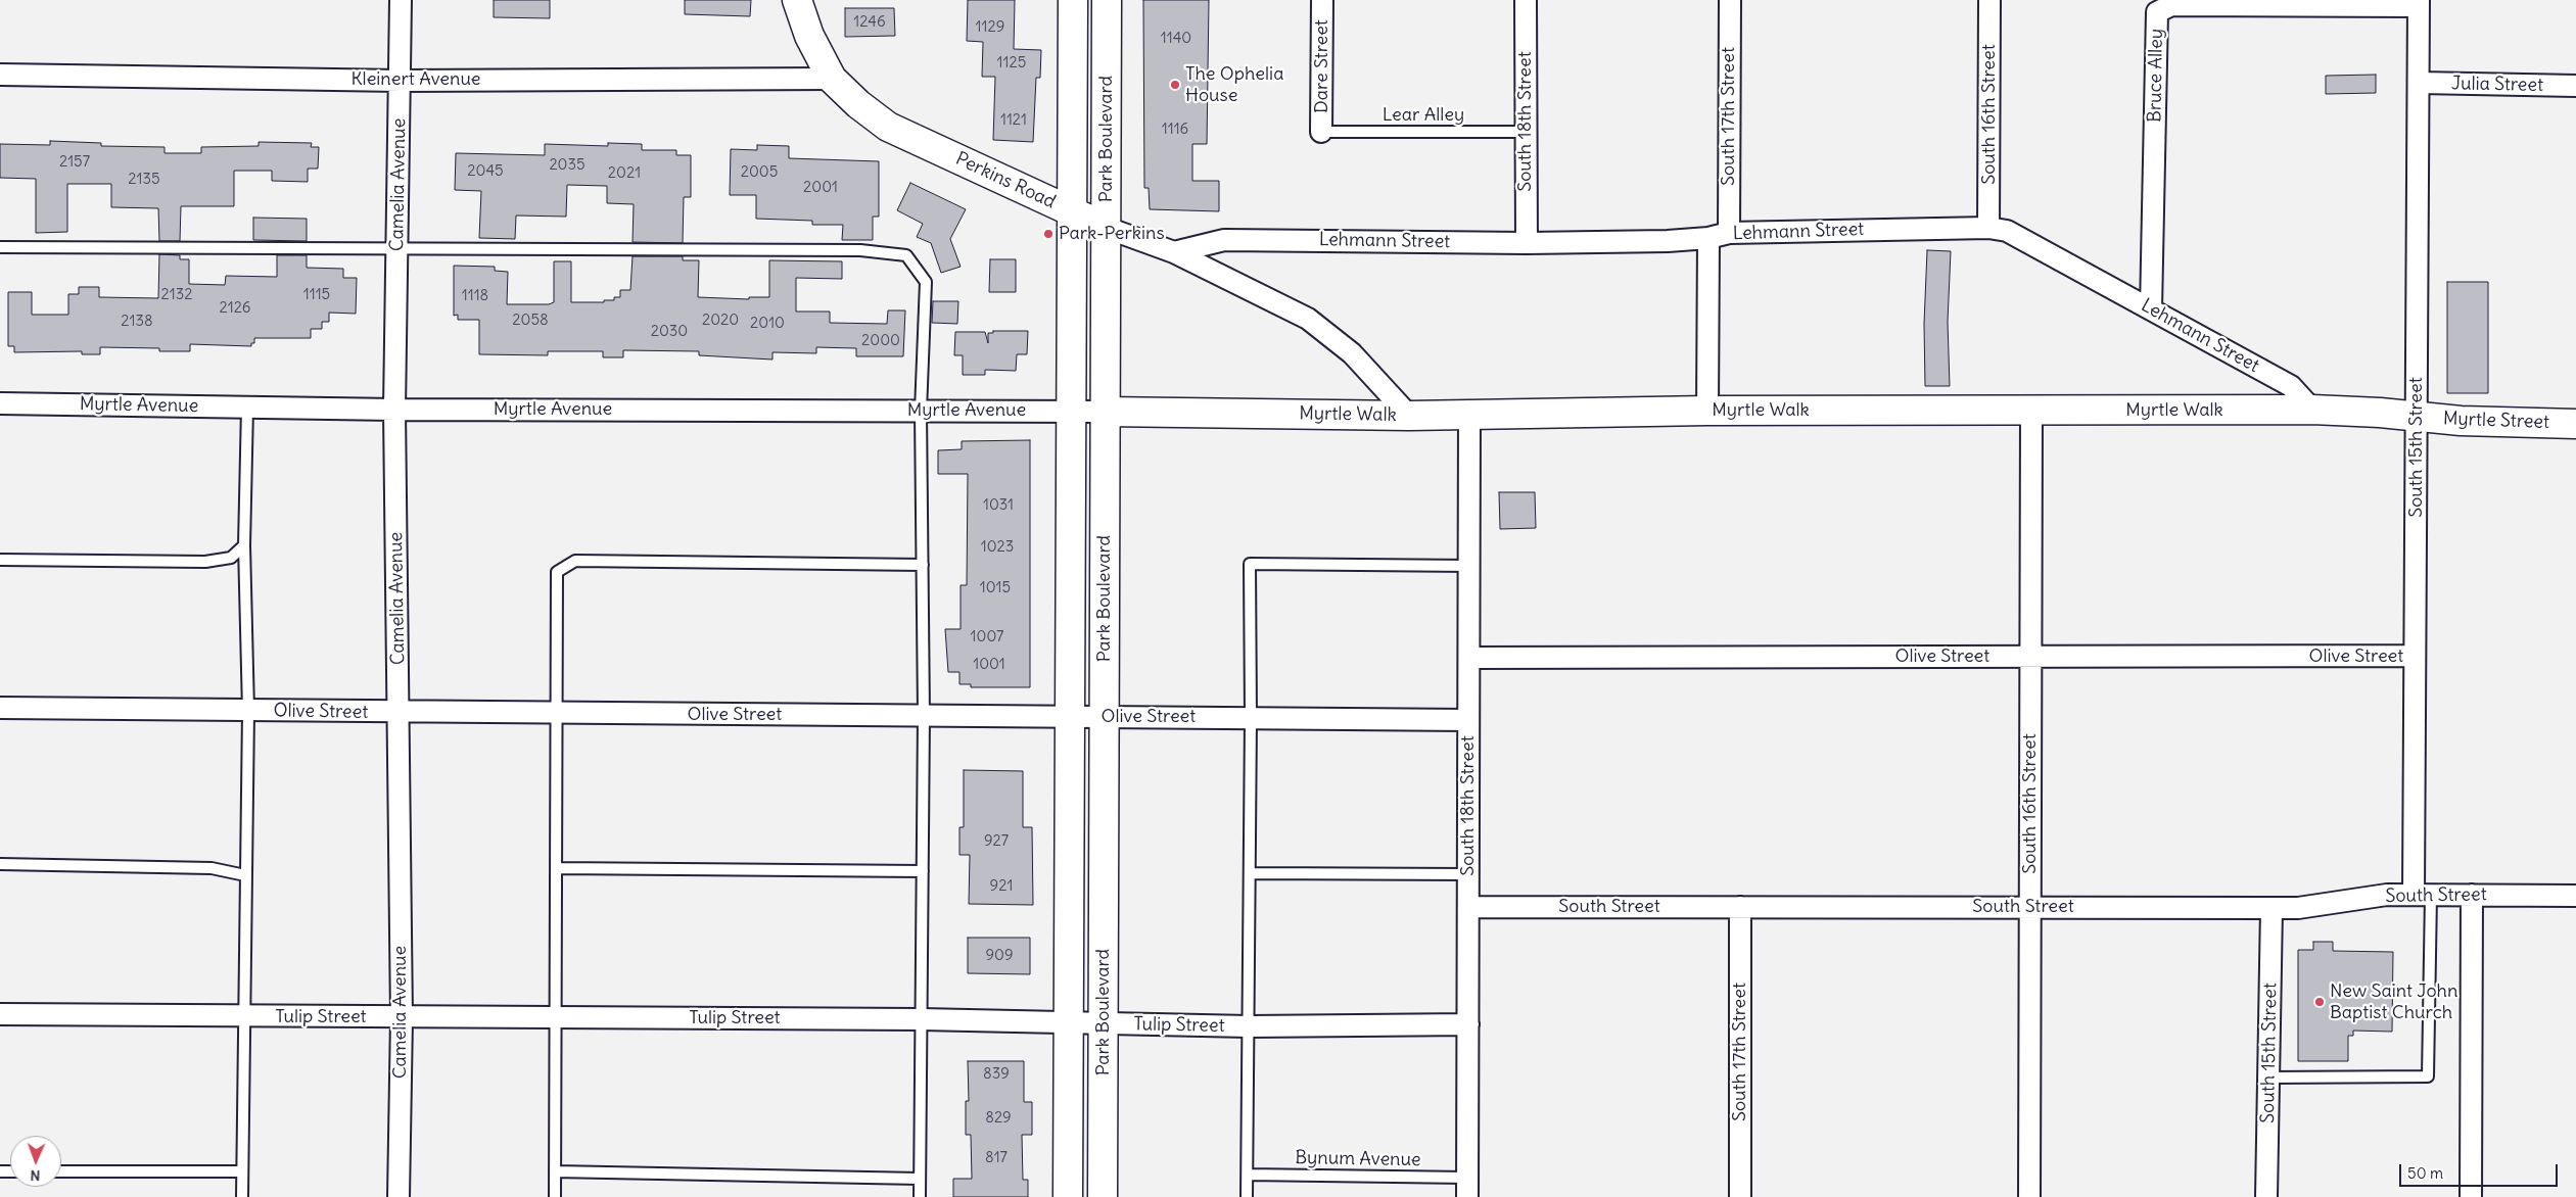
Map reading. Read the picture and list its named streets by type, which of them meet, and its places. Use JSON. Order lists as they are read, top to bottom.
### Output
{
  "streets": {
    "street": [
      "Dare Street",
      "Bruce Alley",
      "Kleinert Avenue",
      "Julia Street",
      "South 16th Street",
      "South 17th Street",
      "South 18th Street",
      "Park Boulevard",
      "Perkins Road",
      "Camelia Avenue",
      "Lehmann Street",
      "Myrtle Avenue",
      "Myrtle Walk",
      "Myrtle Street",
      "South 15th Street",
      "Olive Street",
      "South Street",
      "Tulip Street"
    ],
    "lane": ["Lear Alley", "Bynum Avenue"]
  },
  "crossings": [
    ["Dare Street", "Lear Alley"],
    ["Bruce Alley", "Lehmann Street"],
    ["Bruce Alley", "South 15th Street"],
    ["Kleinert Avenue", "Perkins Road"],
    ["Kleinert Avenue", "Camelia Avenue"],
    ["Julia Street", "South 15th Street"],
    ["South 16th Street", "Lehmann Street"],
    ["South 16th Street", "Myrtle Walk"],
    ["South 16th Street", "Olive Street"],
    ["South 16th Street", "South Street"],
    ["Lear Alley", "South 18th Street"],
    ["South 17th Street", "Lehmann Street"],
    ["South 17th Street", "South Street"],
    ["South 18th Street", "Lehmann Street"],
    ["South 18th Street", "Myrtle Walk"],
    ["South 18th Street", "Olive Street"],
    ["South 18th Street", "South Street"],
    ["South 18th Street", "Tulip Street"],
    ["South 18th Street", "Bynum Avenue"],
    ["Park Boulevard", "Perkins Road"],
    ["Park Boulevard", "Myrtle Avenue"],
    ["Park Boulevard", "Myrtle Walk"],
    ["Park Boulevard", "Olive Street"],
    ["Park Boulevard", "Tulip Street"],
    ["Perkins Road", "Lehmann Street"],
    ["Perkins Road", "Myrtle Walk"],
    ["Camelia Avenue", "Myrtle Avenue"],
    ["Camelia Avenue", "Olive Street"],
    ["Camelia Avenue", "Tulip Street"],
    ["Lehmann Street", "Myrtle Walk"],
    ["Myrtle Avenue", "Myrtle Walk"],
    ["Myrtle Walk", "Myrtle Street"],
    ["Myrtle Walk", "South 15th Street"],
    ["Myrtle Street", "South 15th Street"],
    ["South 15th Street", "Olive Street"],
    ["South 15th Street", "South Street"]
  ],
  "places": ["The Ophelia House", "Park-Perkins", "New Saint John Baptist Church"],
  "house_numbers": [
    "1246",
    "1129",
    "1140",
    "1125",
    "1121",
    "1116",
    "2157",
    "2035",
    "2045",
    "2005",
    "2021",
    "2135",
    "2001",
    "2132",
    "1115",
    "1118",
    "2126",
    "2058",
    "2020",
    "2138",
    "2010",
    "2030",
    "2000",
    "1031",
    "1023",
    "1015",
    "1007",
    "1001",
    "927",
    "921",
    "909",
    "839",
    "829",
    "817"
  ],
  "scale_bar": "50 m",
  "north": "bottom"
}
